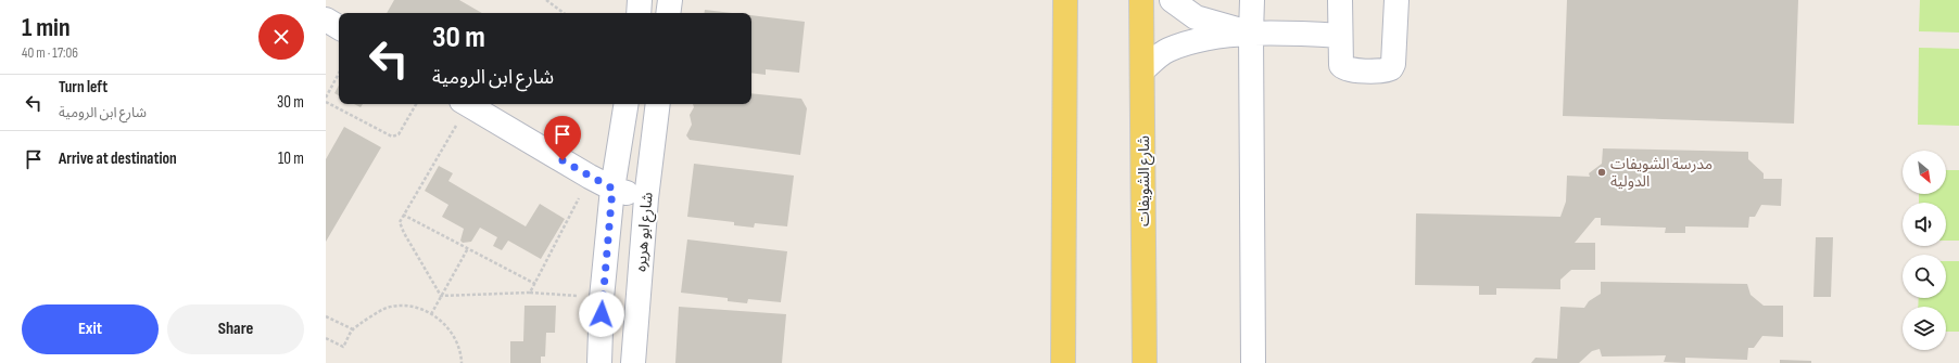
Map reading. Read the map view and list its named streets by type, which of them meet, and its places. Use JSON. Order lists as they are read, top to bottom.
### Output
{
  "streets": {
    "main road": ["شارع الشويفات"],
    "street": ["شارع ابو هريره"]
  },
  "places": ["مدرسة الشويفات الدولية"],
  "north": "bottom right",
  "page": {
    "heading": ["1 min", "40 m · 17:06"],
    "turn": ["30 m", "شارع ابن الرومية"],
    "list": [
      {
        "name": "Turn left",
        "note": "شارع ابن الرومية",
        "value": "30 m"
      },
      {
        "name": "Arrive at destination",
        "value": "10 m"
      }
    ],
    "buttons": ["Exit", "Share"]
  }
}
